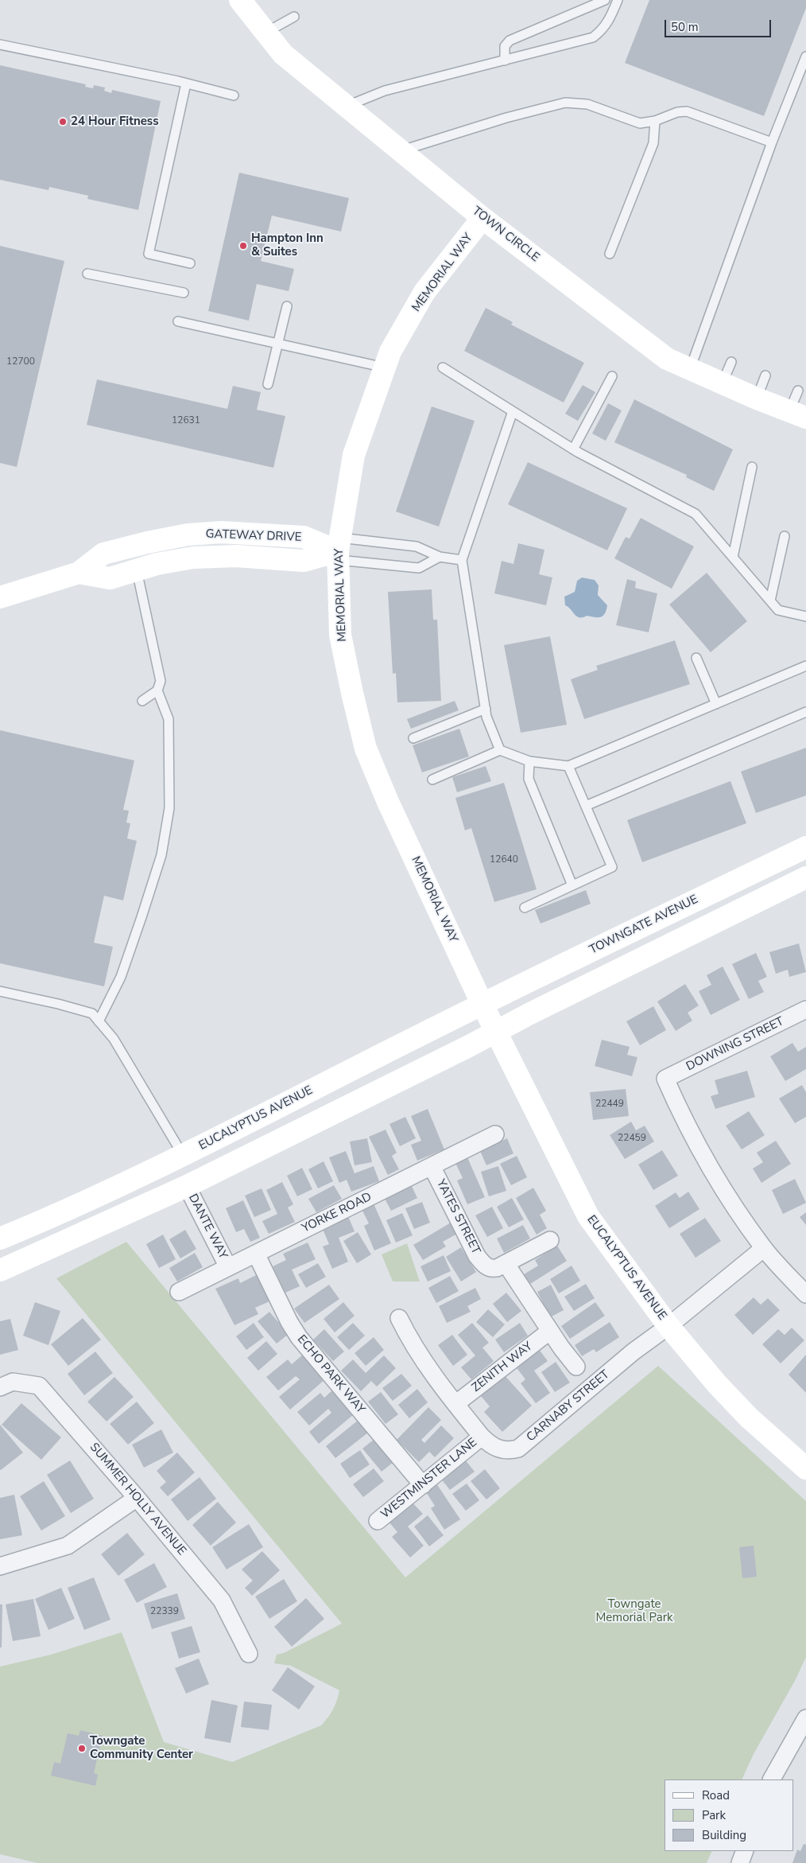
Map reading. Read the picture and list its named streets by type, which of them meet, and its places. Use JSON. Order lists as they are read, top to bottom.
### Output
{
  "streets": {
    "street": [
      "TOWN CIRCLE",
      "MEMORIAL WAY",
      "GATEWAY DRIVE",
      "TOWNGATE AVENUE",
      "DOWNING STREET",
      "EUCALYPTUS AVENUE",
      "YORKE ROAD",
      "YATES STREET",
      "DANTE WAY",
      "ZENITH WAY",
      "ECHO PARK WAY",
      "CARNABY STREET",
      "WESTMINSTER LANE",
      "SUMMER HOLLY AVENUE"
    ]
  },
  "crossings": [
    ["TOWN CIRCLE", "MEMORIAL WAY"],
    ["MEMORIAL WAY", "GATEWAY DRIVE"],
    ["MEMORIAL WAY", "TOWNGATE AVENUE"],
    ["MEMORIAL WAY", "EUCALYPTUS AVENUE"],
    ["TOWNGATE AVENUE", "EUCALYPTUS AVENUE"],
    ["DOWNING STREET", "CARNABY STREET"],
    ["EUCALYPTUS AVENUE", "CARNABY STREET"],
    ["YORKE ROAD", "YATES STREET"],
    ["YORKE ROAD", "DANTE WAY"],
    ["YORKE ROAD", "ECHO PARK WAY"],
    ["ZENITH WAY", "CARNABY STREET"],
    ["ECHO PARK WAY", "WESTMINSTER LANE"],
    ["CARNABY STREET", "WESTMINSTER LANE"]
  ],
  "parks": ["Towngate Memorial Park"],
  "places": ["24 Hour Fitness", "Hampton Inn & Suites", "Towngate Community Center"],
  "house_numbers": [
    "12700",
    "12631",
    "12640",
    "22449",
    "22459",
    "22339"
  ],
  "legend": ["Road", "Park", "Building"],
  "scale_bar": "50 m"
}
